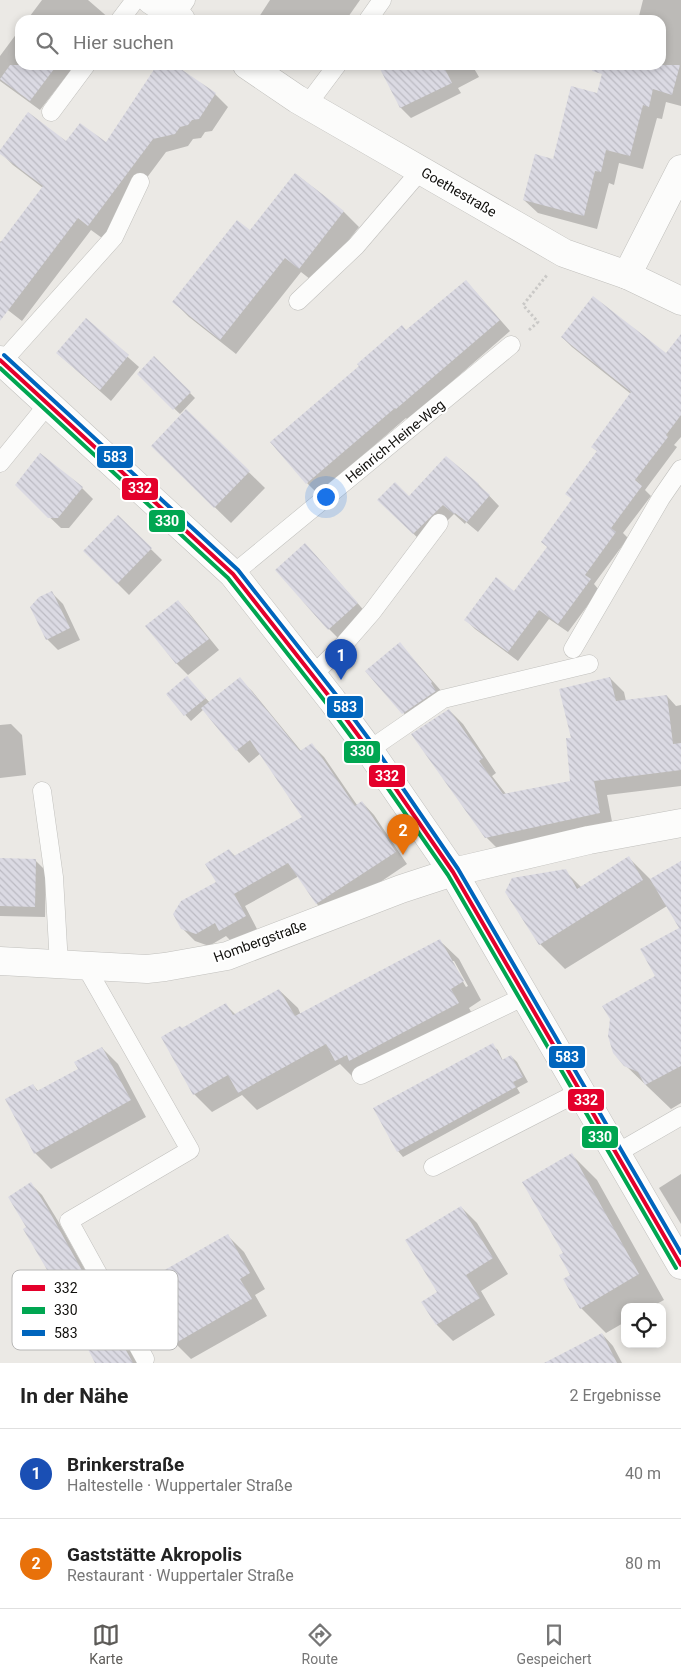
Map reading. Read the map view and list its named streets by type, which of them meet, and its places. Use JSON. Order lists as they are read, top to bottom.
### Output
{
  "streets": {
    "street": ["Goethestraße", "Hombergstraße"],
    "lane": ["Heinrich-Heine-Weg"]
  },
  "lines": ["transit line 583", "transit line 332", "transit line 330"],
  "legend": ["332", "330", "583"],
  "page": {
    "search": "Hier suchen",
    "pins": ["1", "2"],
    "heading": ["In der Nähe", "2 Ergebnisse"],
    "list": [
      {
        "mark": "1",
        "name": "Brinkerstraße",
        "note": "Haltestelle · Wuppertaler Straße",
        "value": "40 m"
      },
      {
        "mark": "2",
        "name": "Gaststätte Akropolis",
        "note": "Restaurant · Wuppertaler Straße",
        "value": "80 m"
      }
    ],
    "nav": ["Karte", "Route", "Gespeichert"]
  }
}
